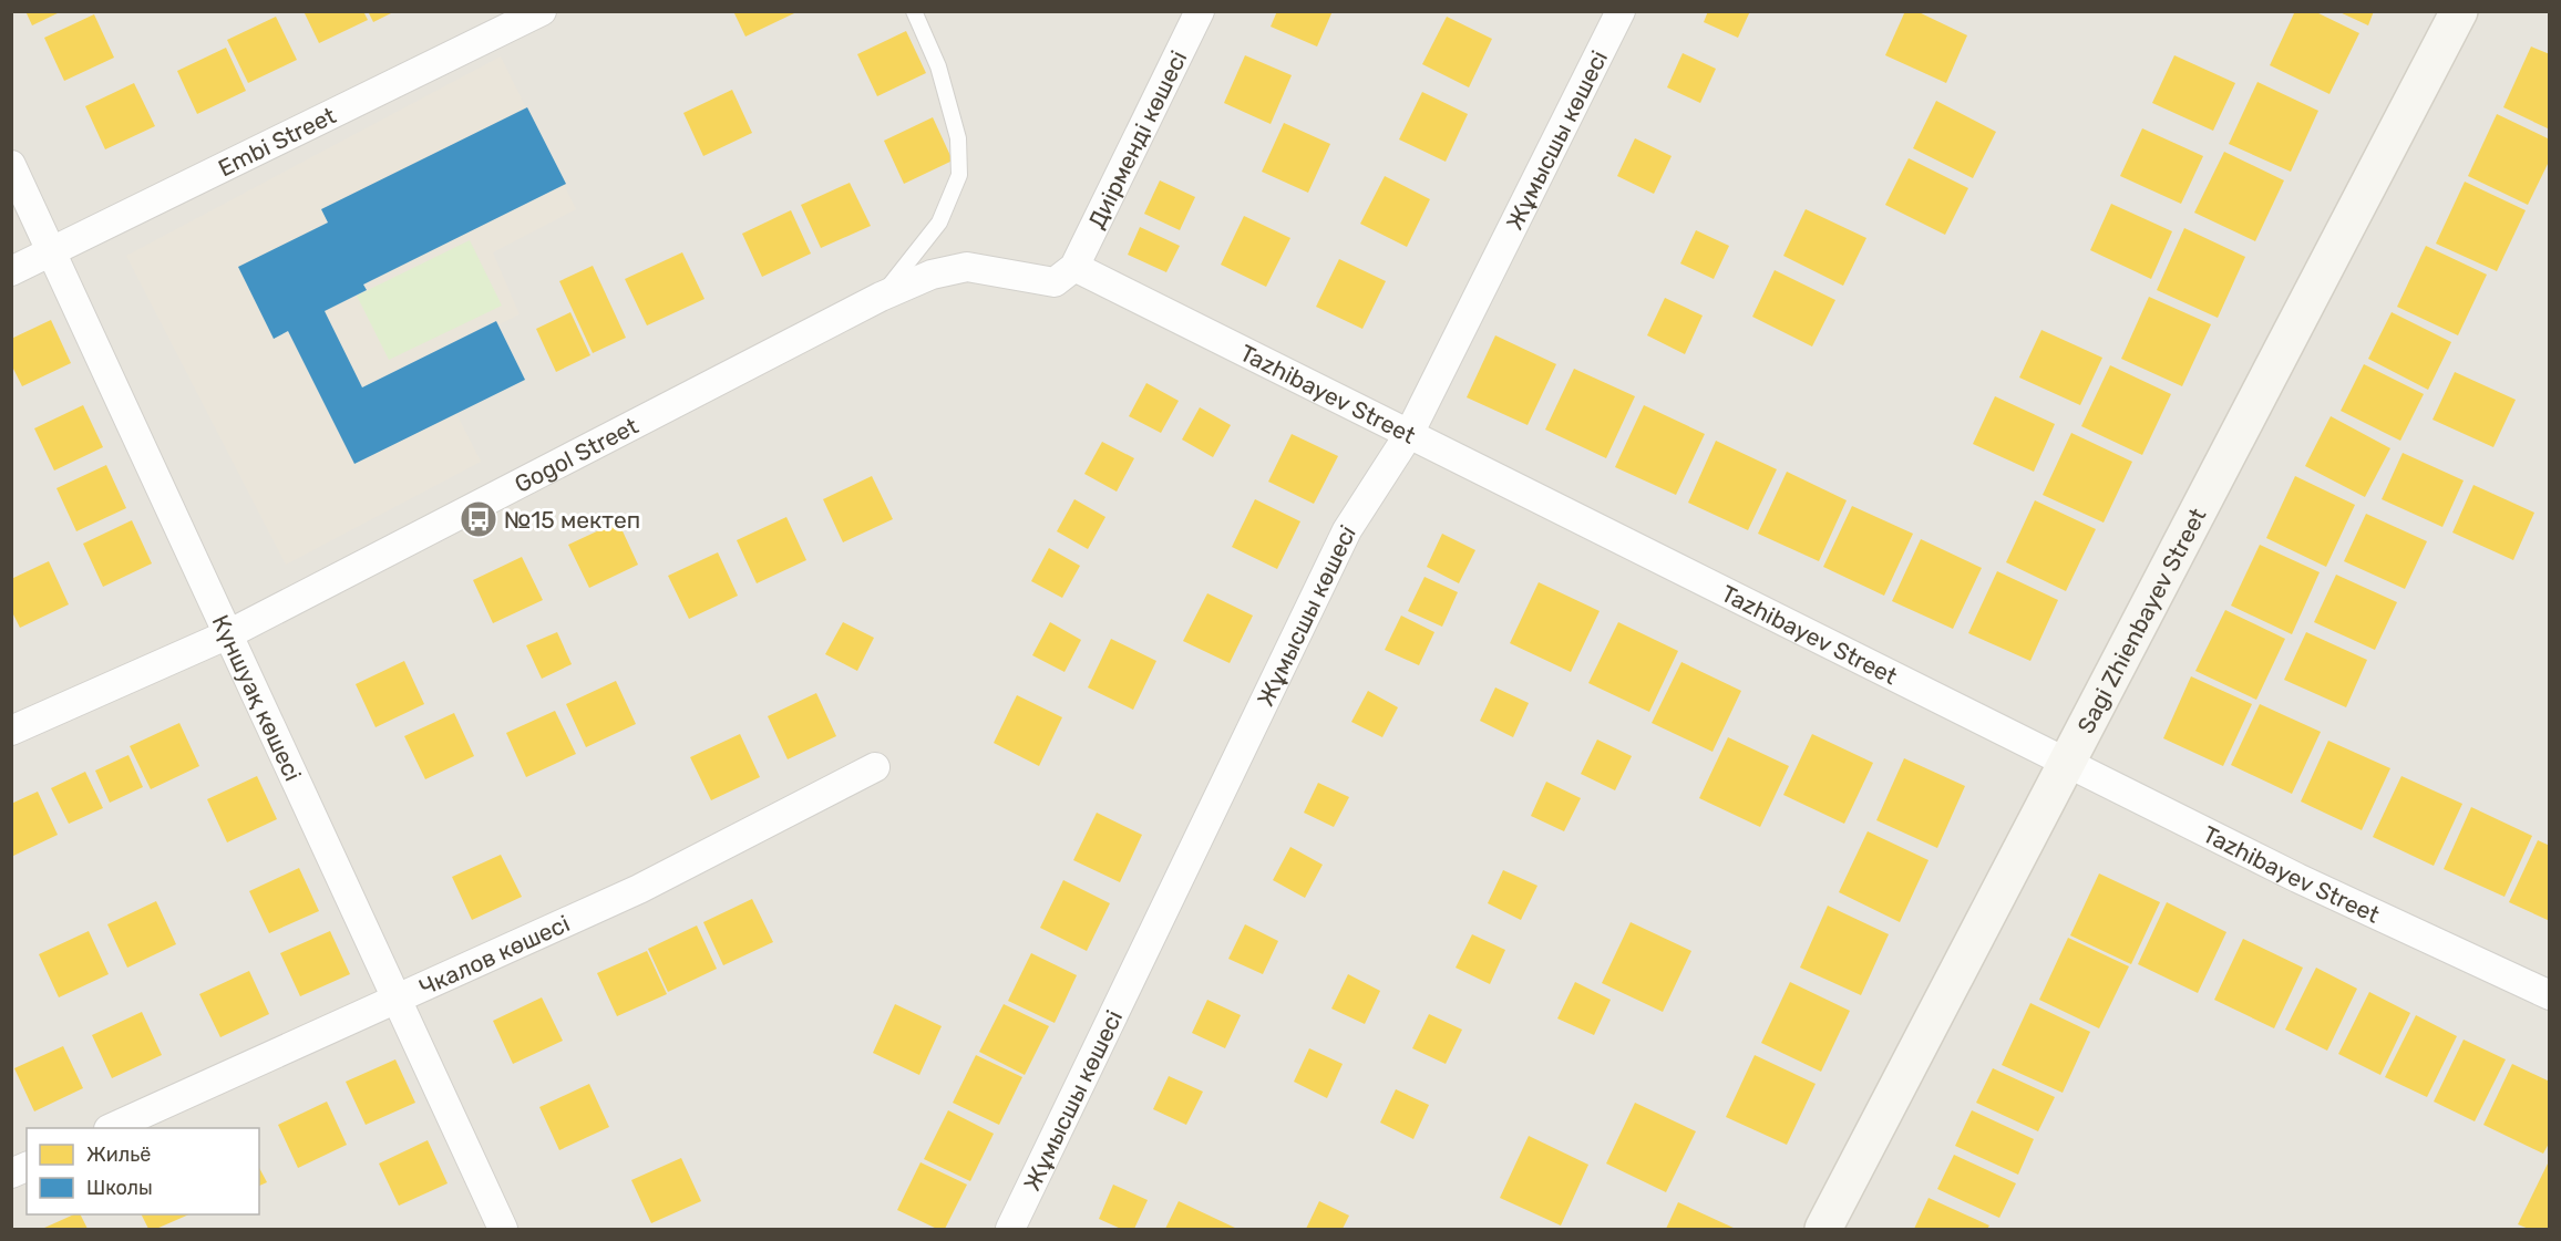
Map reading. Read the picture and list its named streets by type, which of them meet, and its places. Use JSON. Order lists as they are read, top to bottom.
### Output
{
  "streets": {
    "main road": ["Sagi Zhienbayev Street"],
    "street": [
      "Диірменді көшесі",
      "Жұмысшы көшесі",
      "Embi Street",
      "Tazhibayev Street",
      "Gogol Street",
      "Күншуақ көшесі",
      "Чкалов көшесі"
    ]
  },
  "crossings": [
    ["Диірменді көшесі", "Tazhibayev Street"],
    ["Диірменді көшесі", "Gogol Street"],
    ["Жұмысшы көшесі", "Tazhibayev Street"],
    ["Embi Street", "Күншуақ көшесі"],
    ["Tazhibayev Street", "Gogol Street"],
    ["Tazhibayev Street", "Sagi Zhienbayev Street"],
    ["Gogol Street", "Күншуақ көшесі"],
    ["Күншуақ көшесі", "Чкалов көшесі"]
  ],
  "places": {
    "bus stop": ["№15 мектеп"]
  },
  "legend": ["Жильё", "Школы"]
}
